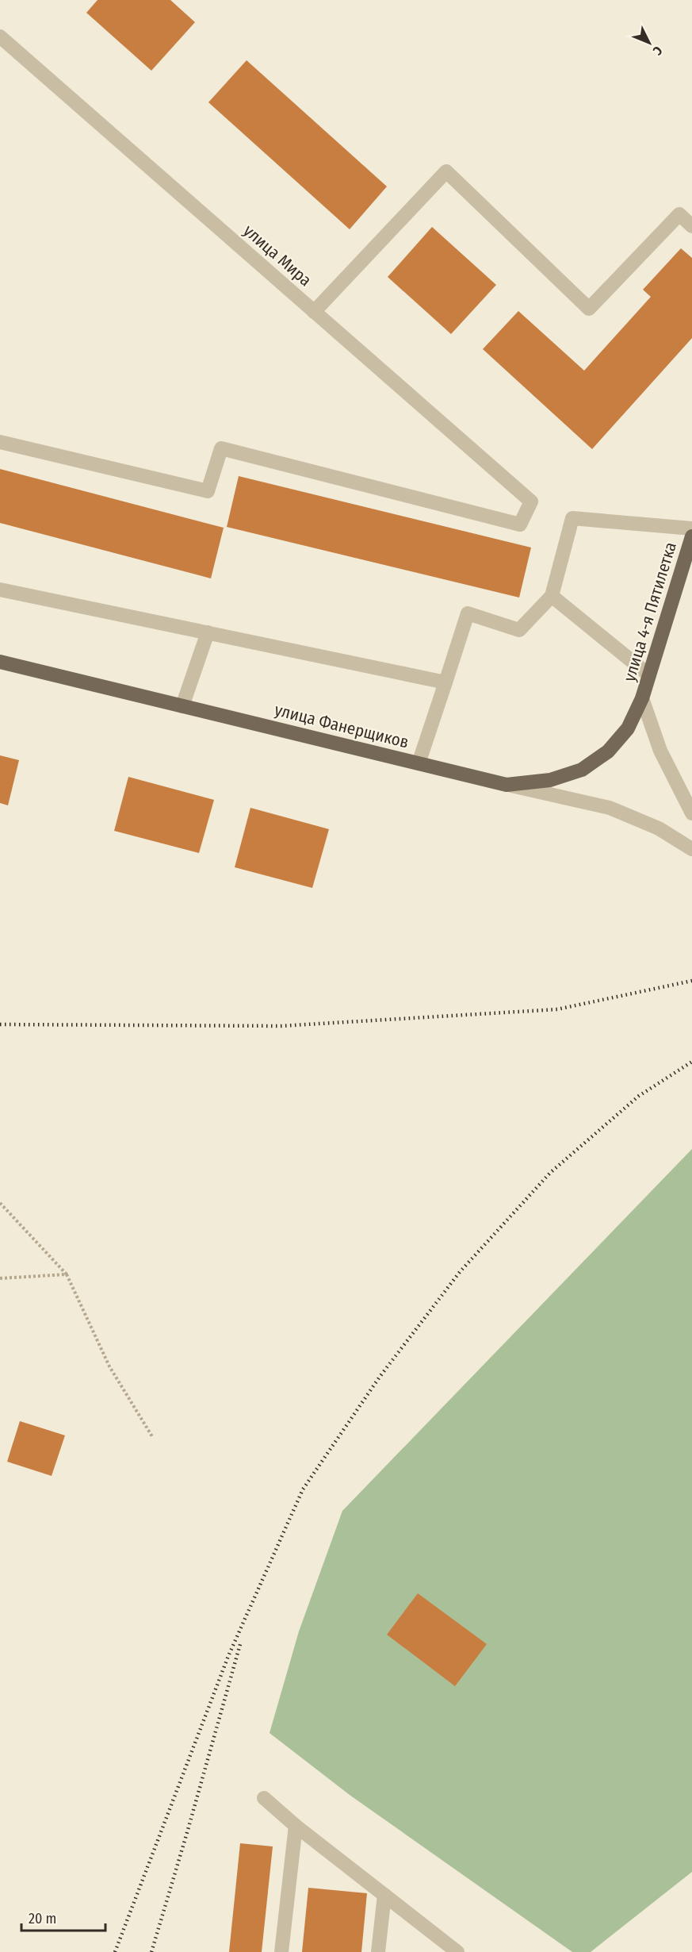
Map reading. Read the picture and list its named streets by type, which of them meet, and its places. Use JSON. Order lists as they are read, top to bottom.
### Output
{
  "streets": {
    "main road": ["улица 4-я Пятилетка", "улица Фанерщиков"],
    "street": ["улица Мира"]
  },
  "crossings": [
    ["улица 4-я Пятилетка", "улица Фанерщиков"]
  ],
  "scale_bar": "20 m",
  "north": "bottom right"
}
